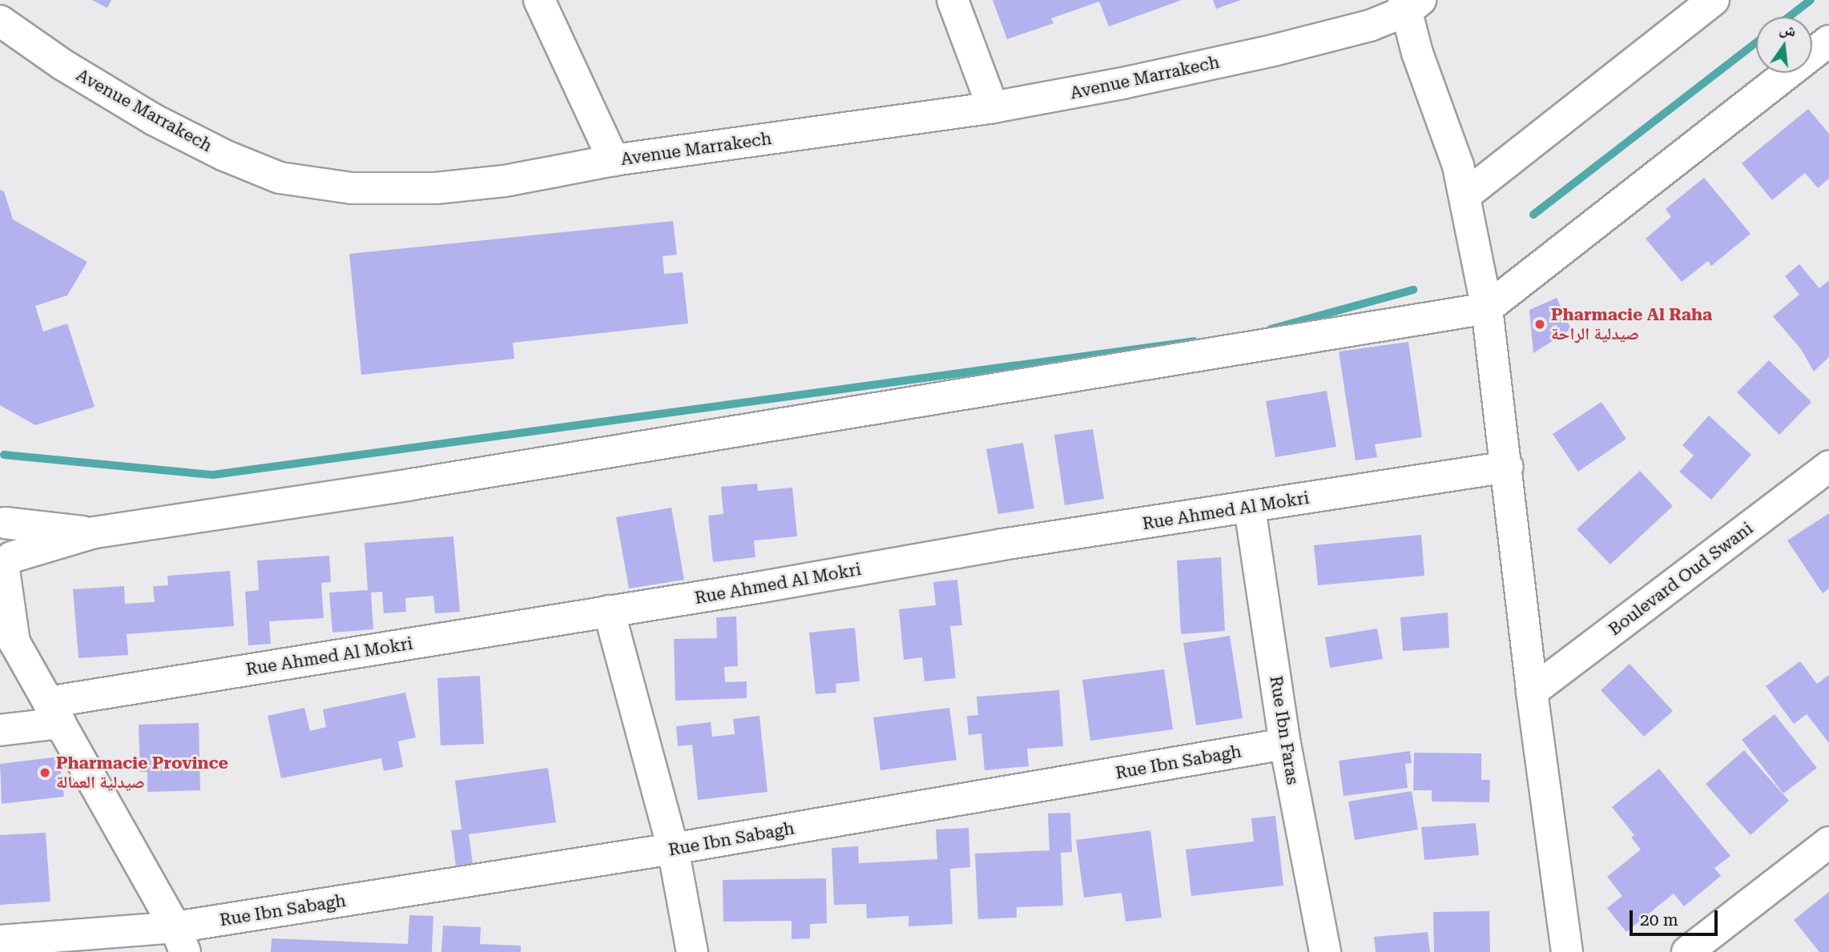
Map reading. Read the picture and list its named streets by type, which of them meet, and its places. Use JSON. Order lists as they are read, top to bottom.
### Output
{
  "streets": {
    "street": [
      "Avenue Marrakech",
      "Rue Ahmed Al Mokri",
      "Boulevard Oud Swani",
      "Rue Ibn Faras",
      "Rue Ibn Sabagh"
    ]
  },
  "crossings": [
    ["Rue Ahmed Al Mokri", "Rue Ibn Faras"],
    ["Rue Ibn Faras", "Rue Ibn Sabagh"]
  ],
  "places": ["Pharmacie Al Raha صيدلية الراحة", "Pharmacie Province صيدلية العمالة"],
  "scale_bar": "20 m",
  "north": "top"
}
